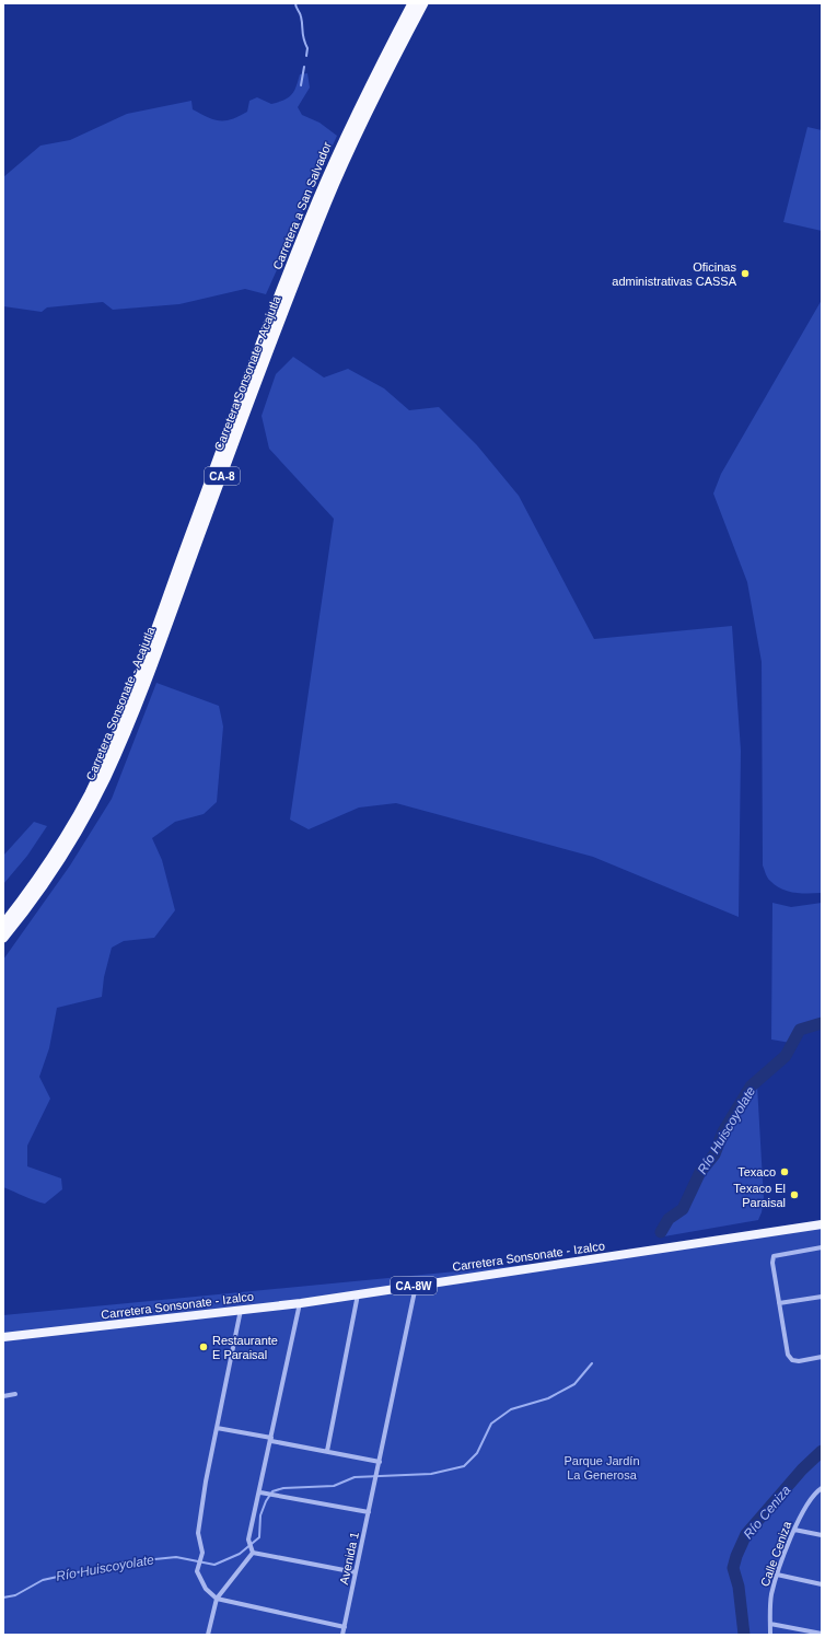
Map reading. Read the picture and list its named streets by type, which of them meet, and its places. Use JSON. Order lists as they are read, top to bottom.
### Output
{
  "streets": {
    "highway": ["Carretera a San Salvador", "Carretera Sonsonate - Acajutla", "CA-8"],
    "main road": ["Carretera Sonsonate - Izalco", "CA-8W"],
    "street": ["Calle Ceniza", "Avenida 1"]
  },
  "crossings": [
    ["Carretera Sonsonate - Izalco", "Avenida 1"]
  ],
  "water": ["Río Huiscoyolate", "Río Ceniza"],
  "parks": ["Parque Jardín La Generosa"],
  "places": [
    "Oficinas administrativas CASSA",
    "Texaco",
    "Texaco El Paraisal",
    "Restaurante E Paraisal"
  ]
}
